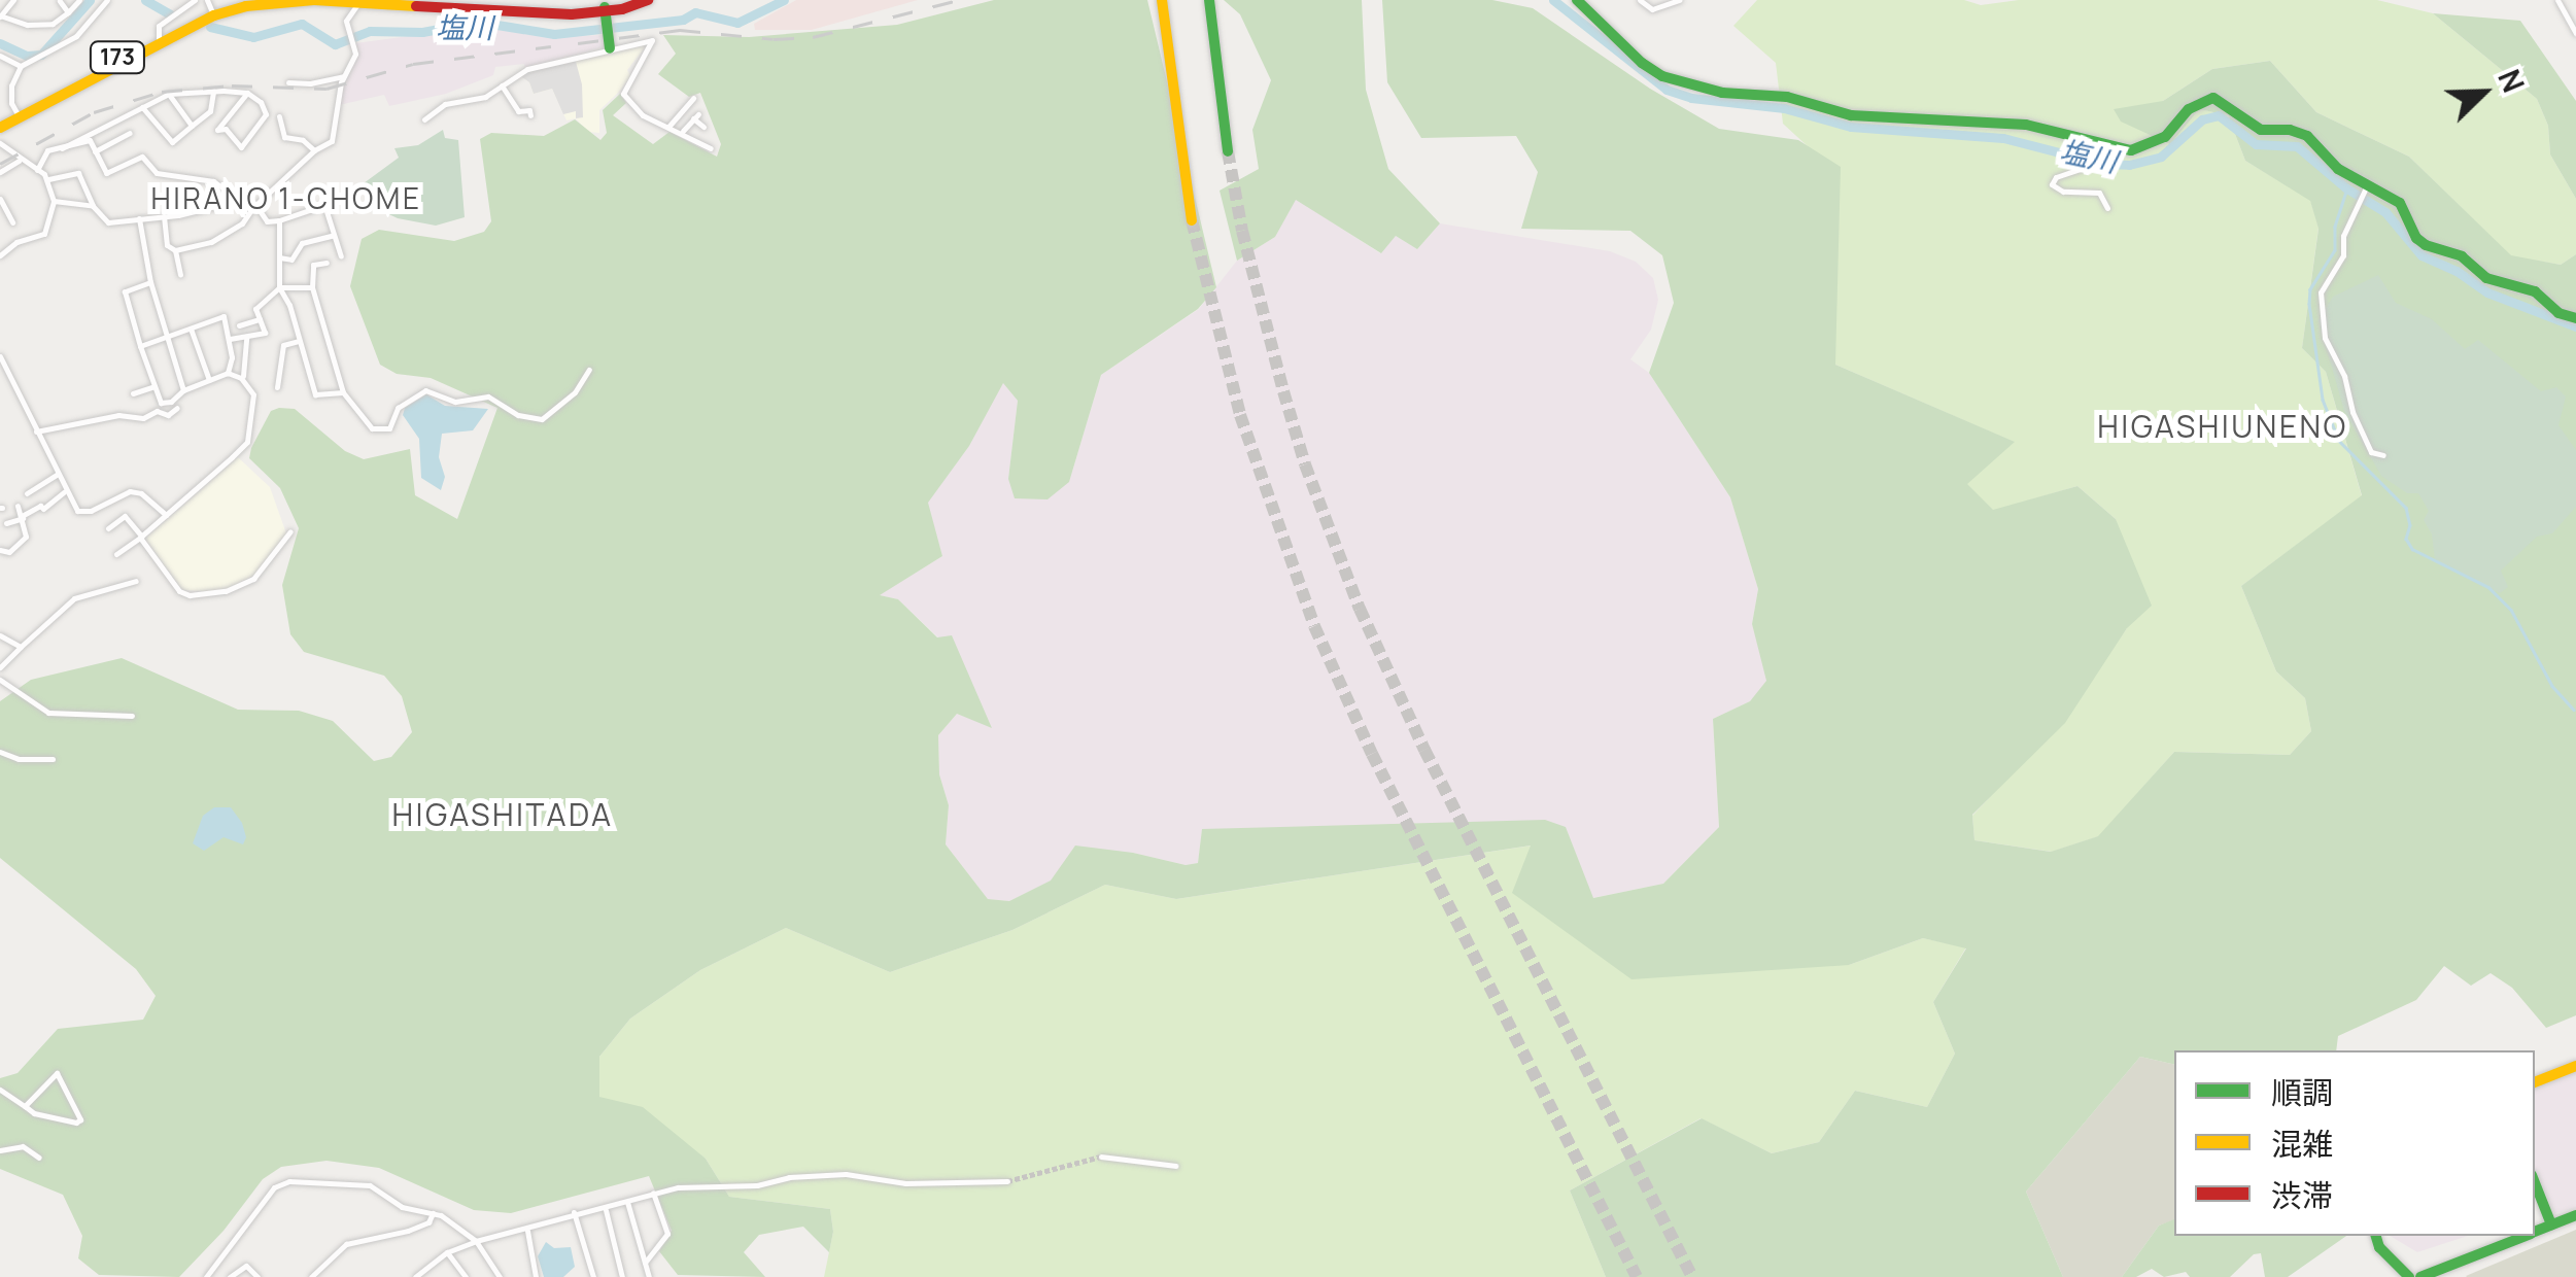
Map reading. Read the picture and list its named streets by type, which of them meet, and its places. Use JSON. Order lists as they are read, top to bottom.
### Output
{
  "streets": {
    "main road": ["173"]
  },
  "districts": ["HIRANO 1-CHOME", "HIGASHIUNENO", "HIGASHITADA"],
  "water": ["塩川"],
  "legend": ["順調", "混雑", "渋滞"],
  "north": "top right"
}
